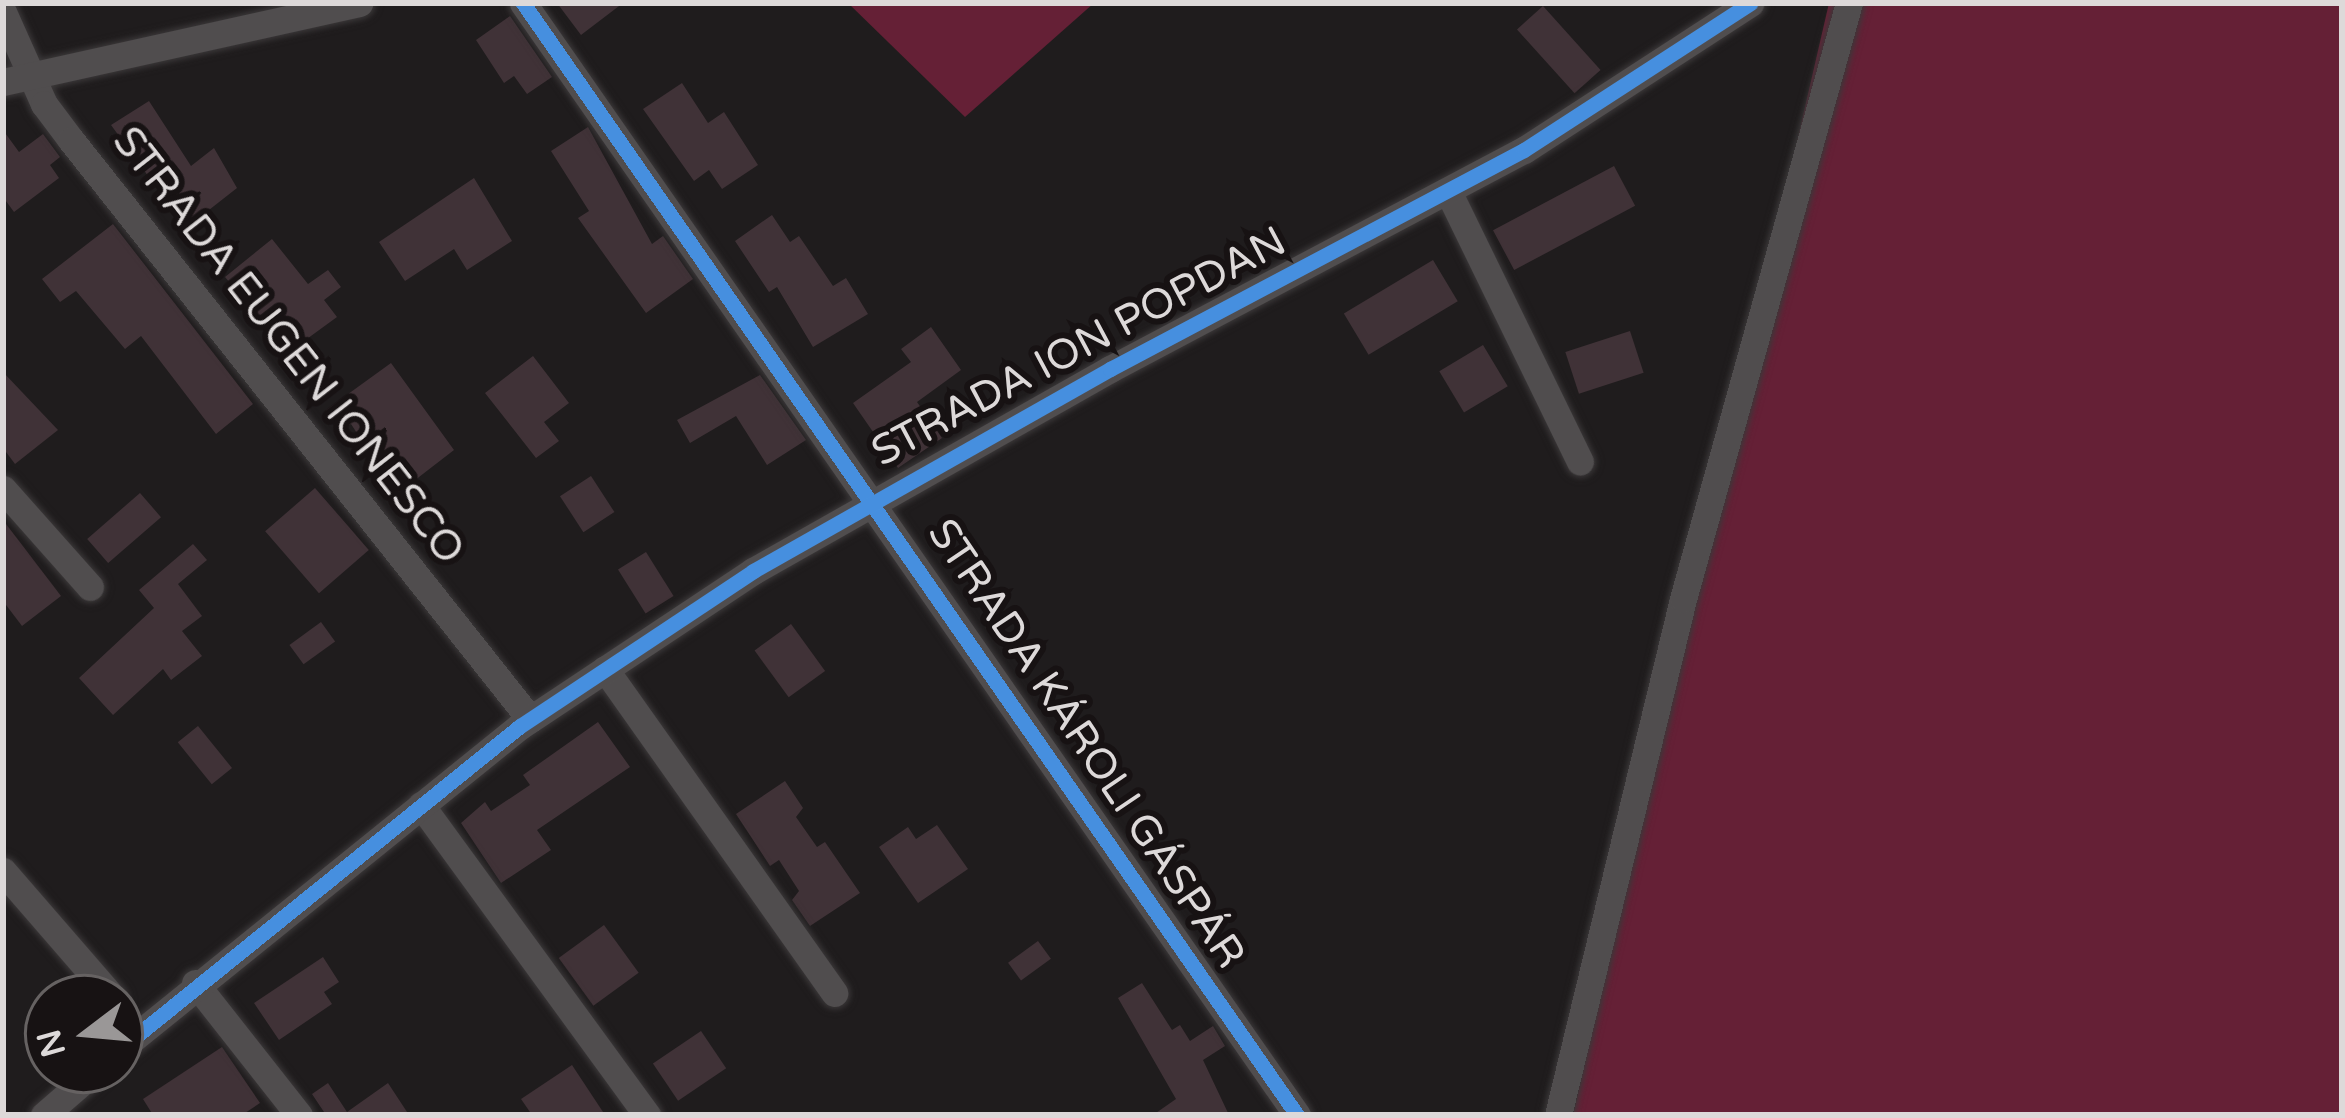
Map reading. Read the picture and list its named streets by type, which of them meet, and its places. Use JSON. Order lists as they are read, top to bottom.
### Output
{
  "streets": {
    "street": ["STRADA EUGEN IONESCO", "STRADA ION POPDAN", "STRADA KÁROLI GÁSPÁR"]
  },
  "crossings": [
    ["STRADA EUGEN IONESCO", "STRADA ION POPDAN"],
    ["STRADA ION POPDAN", "STRADA KÁROLI GÁSPÁR"]
  ],
  "north": "left"
}
